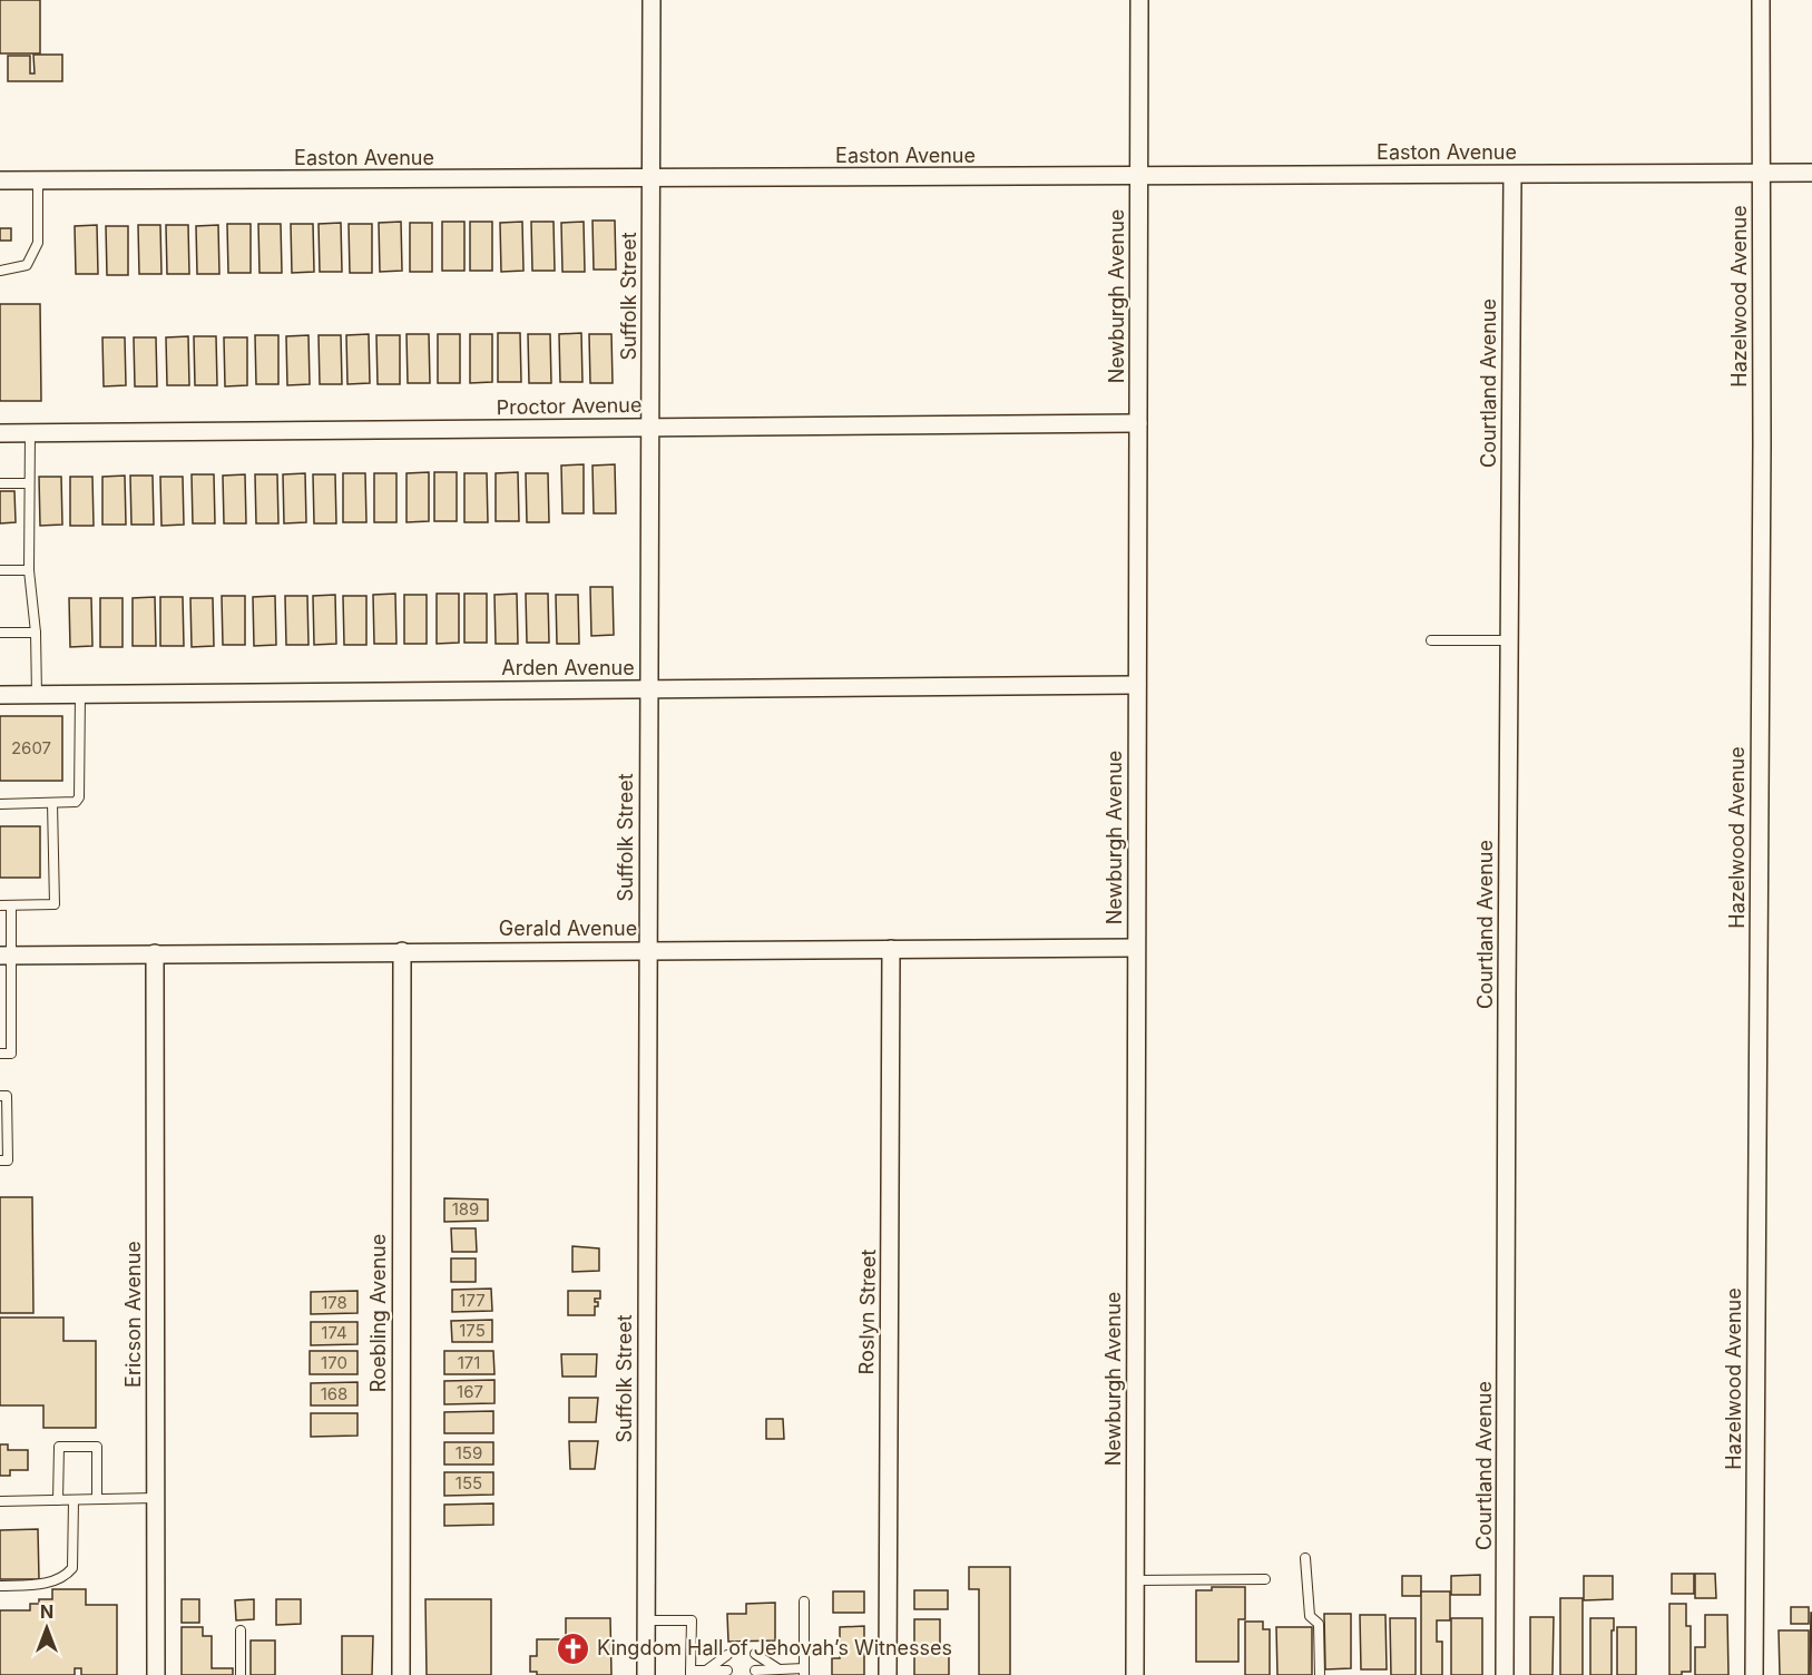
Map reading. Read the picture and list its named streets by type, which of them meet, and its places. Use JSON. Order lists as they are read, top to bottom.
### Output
{
  "streets": {
    "street": [
      "Easton Avenue",
      "Suffolk Street",
      "Newburgh Avenue",
      "Hazelwood Avenue",
      "Courtland Avenue",
      "Proctor Avenue",
      "Arden Avenue",
      "Gerald Avenue",
      "Roslyn Street",
      "Roebling Avenue",
      "Ericson Avenue"
    ]
  },
  "crossings": [
    ["Easton Avenue", "Suffolk Street"],
    ["Easton Avenue", "Newburgh Avenue"],
    ["Easton Avenue", "Hazelwood Avenue"],
    ["Easton Avenue", "Courtland Avenue"],
    ["Suffolk Street", "Proctor Avenue"],
    ["Suffolk Street", "Arden Avenue"],
    ["Suffolk Street", "Gerald Avenue"],
    ["Newburgh Avenue", "Proctor Avenue"],
    ["Newburgh Avenue", "Arden Avenue"],
    ["Newburgh Avenue", "Gerald Avenue"],
    ["Gerald Avenue", "Roslyn Street"],
    ["Gerald Avenue", "Roebling Avenue"],
    ["Gerald Avenue", "Ericson Avenue"]
  ],
  "places": {
    "church": ["Kingdom Hall of Jehovah’s Witnesses"]
  },
  "house_numbers": [
    "2607",
    "189",
    "177",
    "178",
    "175",
    "174",
    "170",
    "171",
    "167",
    "168",
    "159",
    "155"
  ],
  "north": "top"
}
